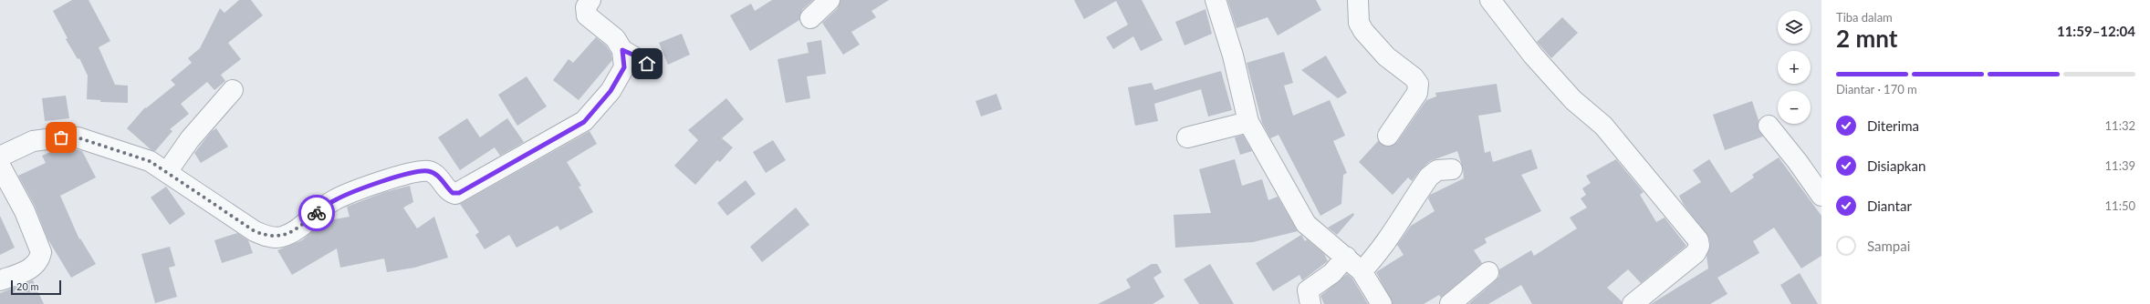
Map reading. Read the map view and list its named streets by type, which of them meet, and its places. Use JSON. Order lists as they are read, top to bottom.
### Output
{
  "scale_bar": "20 m",
  "page": {
    "heading": ["2 mnt", "Tiba dalam", "11:59–12:04"],
    "map_buttons": ["+", "−"],
    "bar": "Diantar · 170 m",
    "list": [
      ["Diterima", "11:32"],
      ["Disiapkan", "11:39"],
      ["Diantar", "11:50"],
      "Sampai"
    ],
    "scale": "20 m"
  }
}
